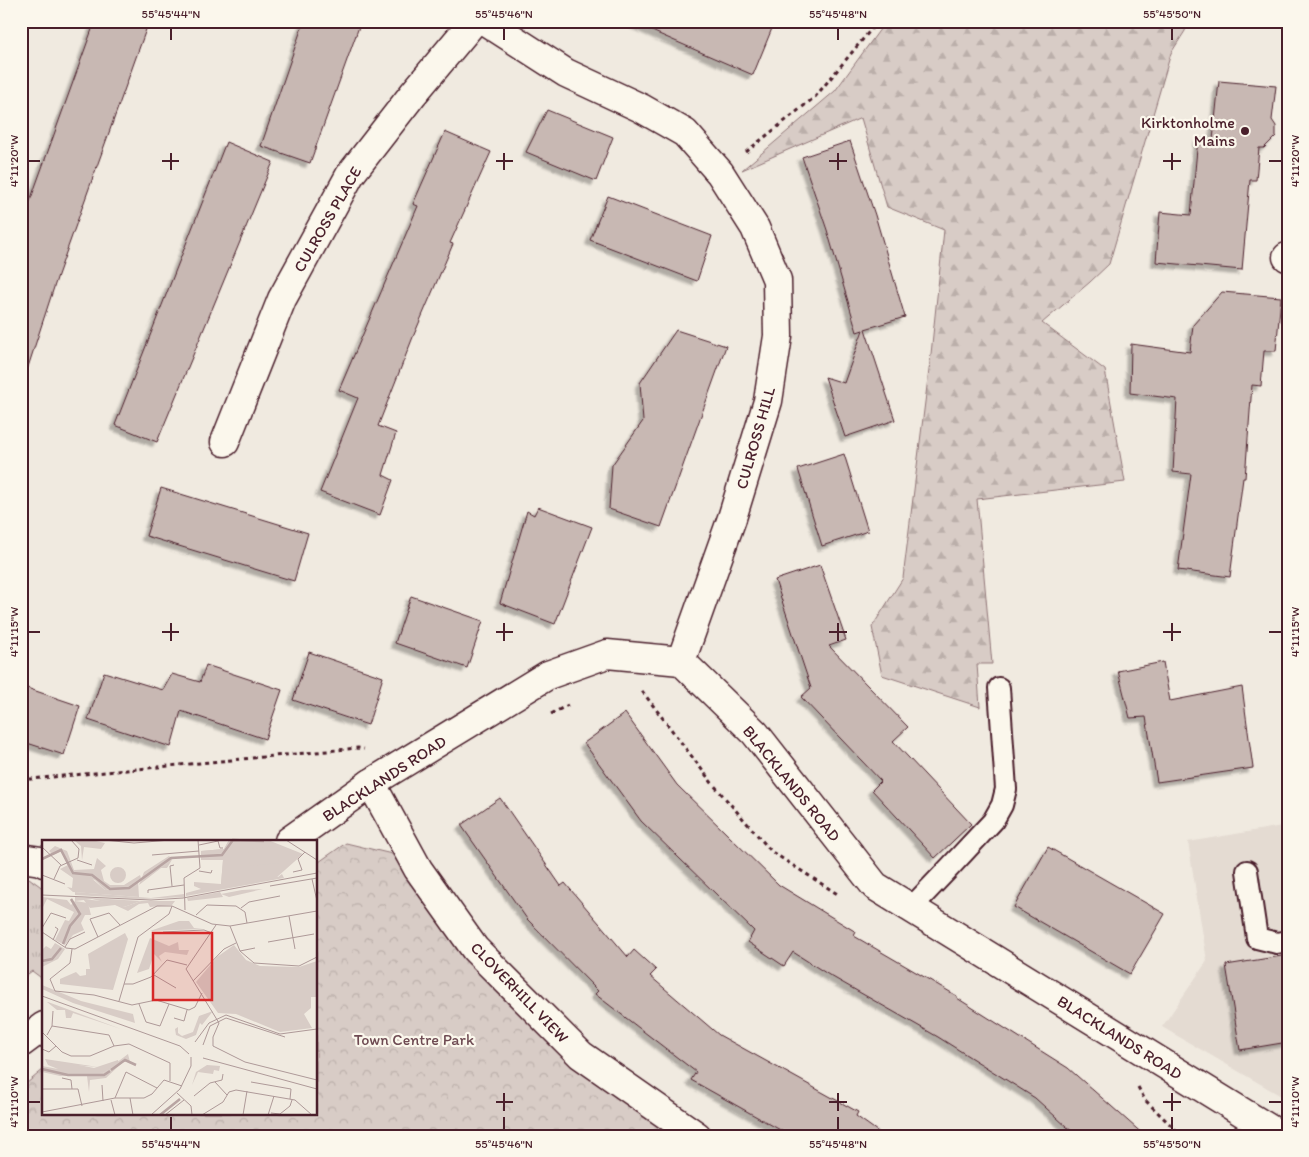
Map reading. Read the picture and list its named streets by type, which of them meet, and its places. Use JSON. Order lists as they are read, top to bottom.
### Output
{
  "streets": {
    "street": [
      "CULROSS PLACE",
      "CULROSS HILL",
      "BLACKLANDS ROAD",
      "CLOVERHILL VIEW"
    ]
  },
  "crossings": [
    ["CULROSS HILL", "BLACKLANDS ROAD"],
    ["BLACKLANDS ROAD", "CLOVERHILL VIEW"]
  ],
  "parks": ["Town Centre Park"],
  "places": ["Kirktonholme Mains"],
  "coordinates": [
    "55°45'44\"N",
    "55°45'46\"N",
    "55°45'48\"N",
    "55°45'50\"N",
    "4°11'20\"W",
    "4°11'15\"W",
    "4°11'10\"W"
  ]
}
